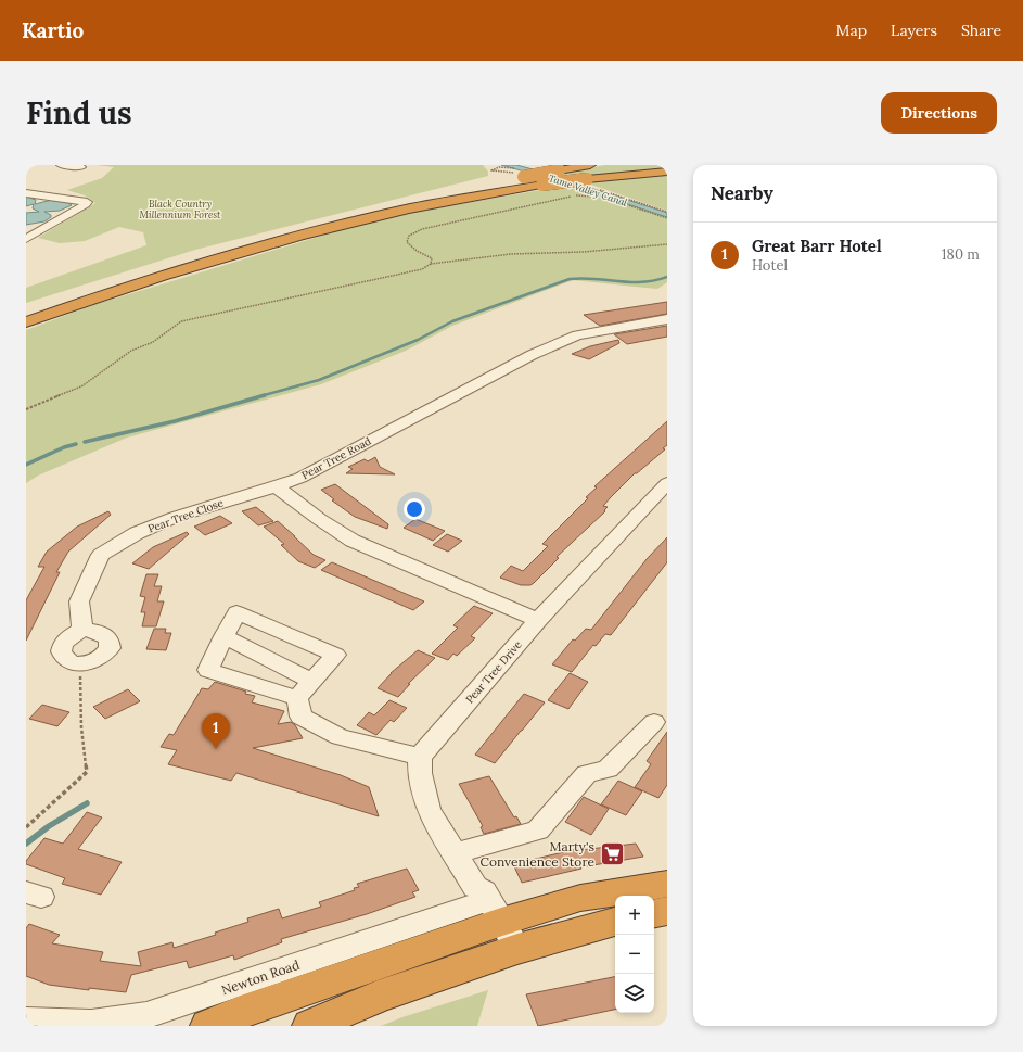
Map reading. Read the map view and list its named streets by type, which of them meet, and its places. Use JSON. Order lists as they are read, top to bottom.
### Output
{
  "streets": {
    "highway": ["Newton Road"],
    "street": ["Pear Tree Road", "Pear Tree Close", "Pear Tree Drive"]
  },
  "crossings": [
    ["Pear Tree Road", "Pear Tree Close"]
  ],
  "water": ["Tame Valley Canal"],
  "parks": ["Black Country Millennium Forest"],
  "places": {
    "supermarket": ["Marty's Convenience Store"]
  },
  "page": {
    "header": "Kartio",
    "nav": ["Map", "Layers", "Share"],
    "buttons": "Directions",
    "title": "Find us",
    "heading": "Nearby",
    "list": [
      {
        "mark": "1",
        "name": "Great Barr Hotel",
        "note": "Hotel",
        "value": "180 m"
      }
    ],
    "pins": "1",
    "map_buttons": ["+", "−"]
  }
}
